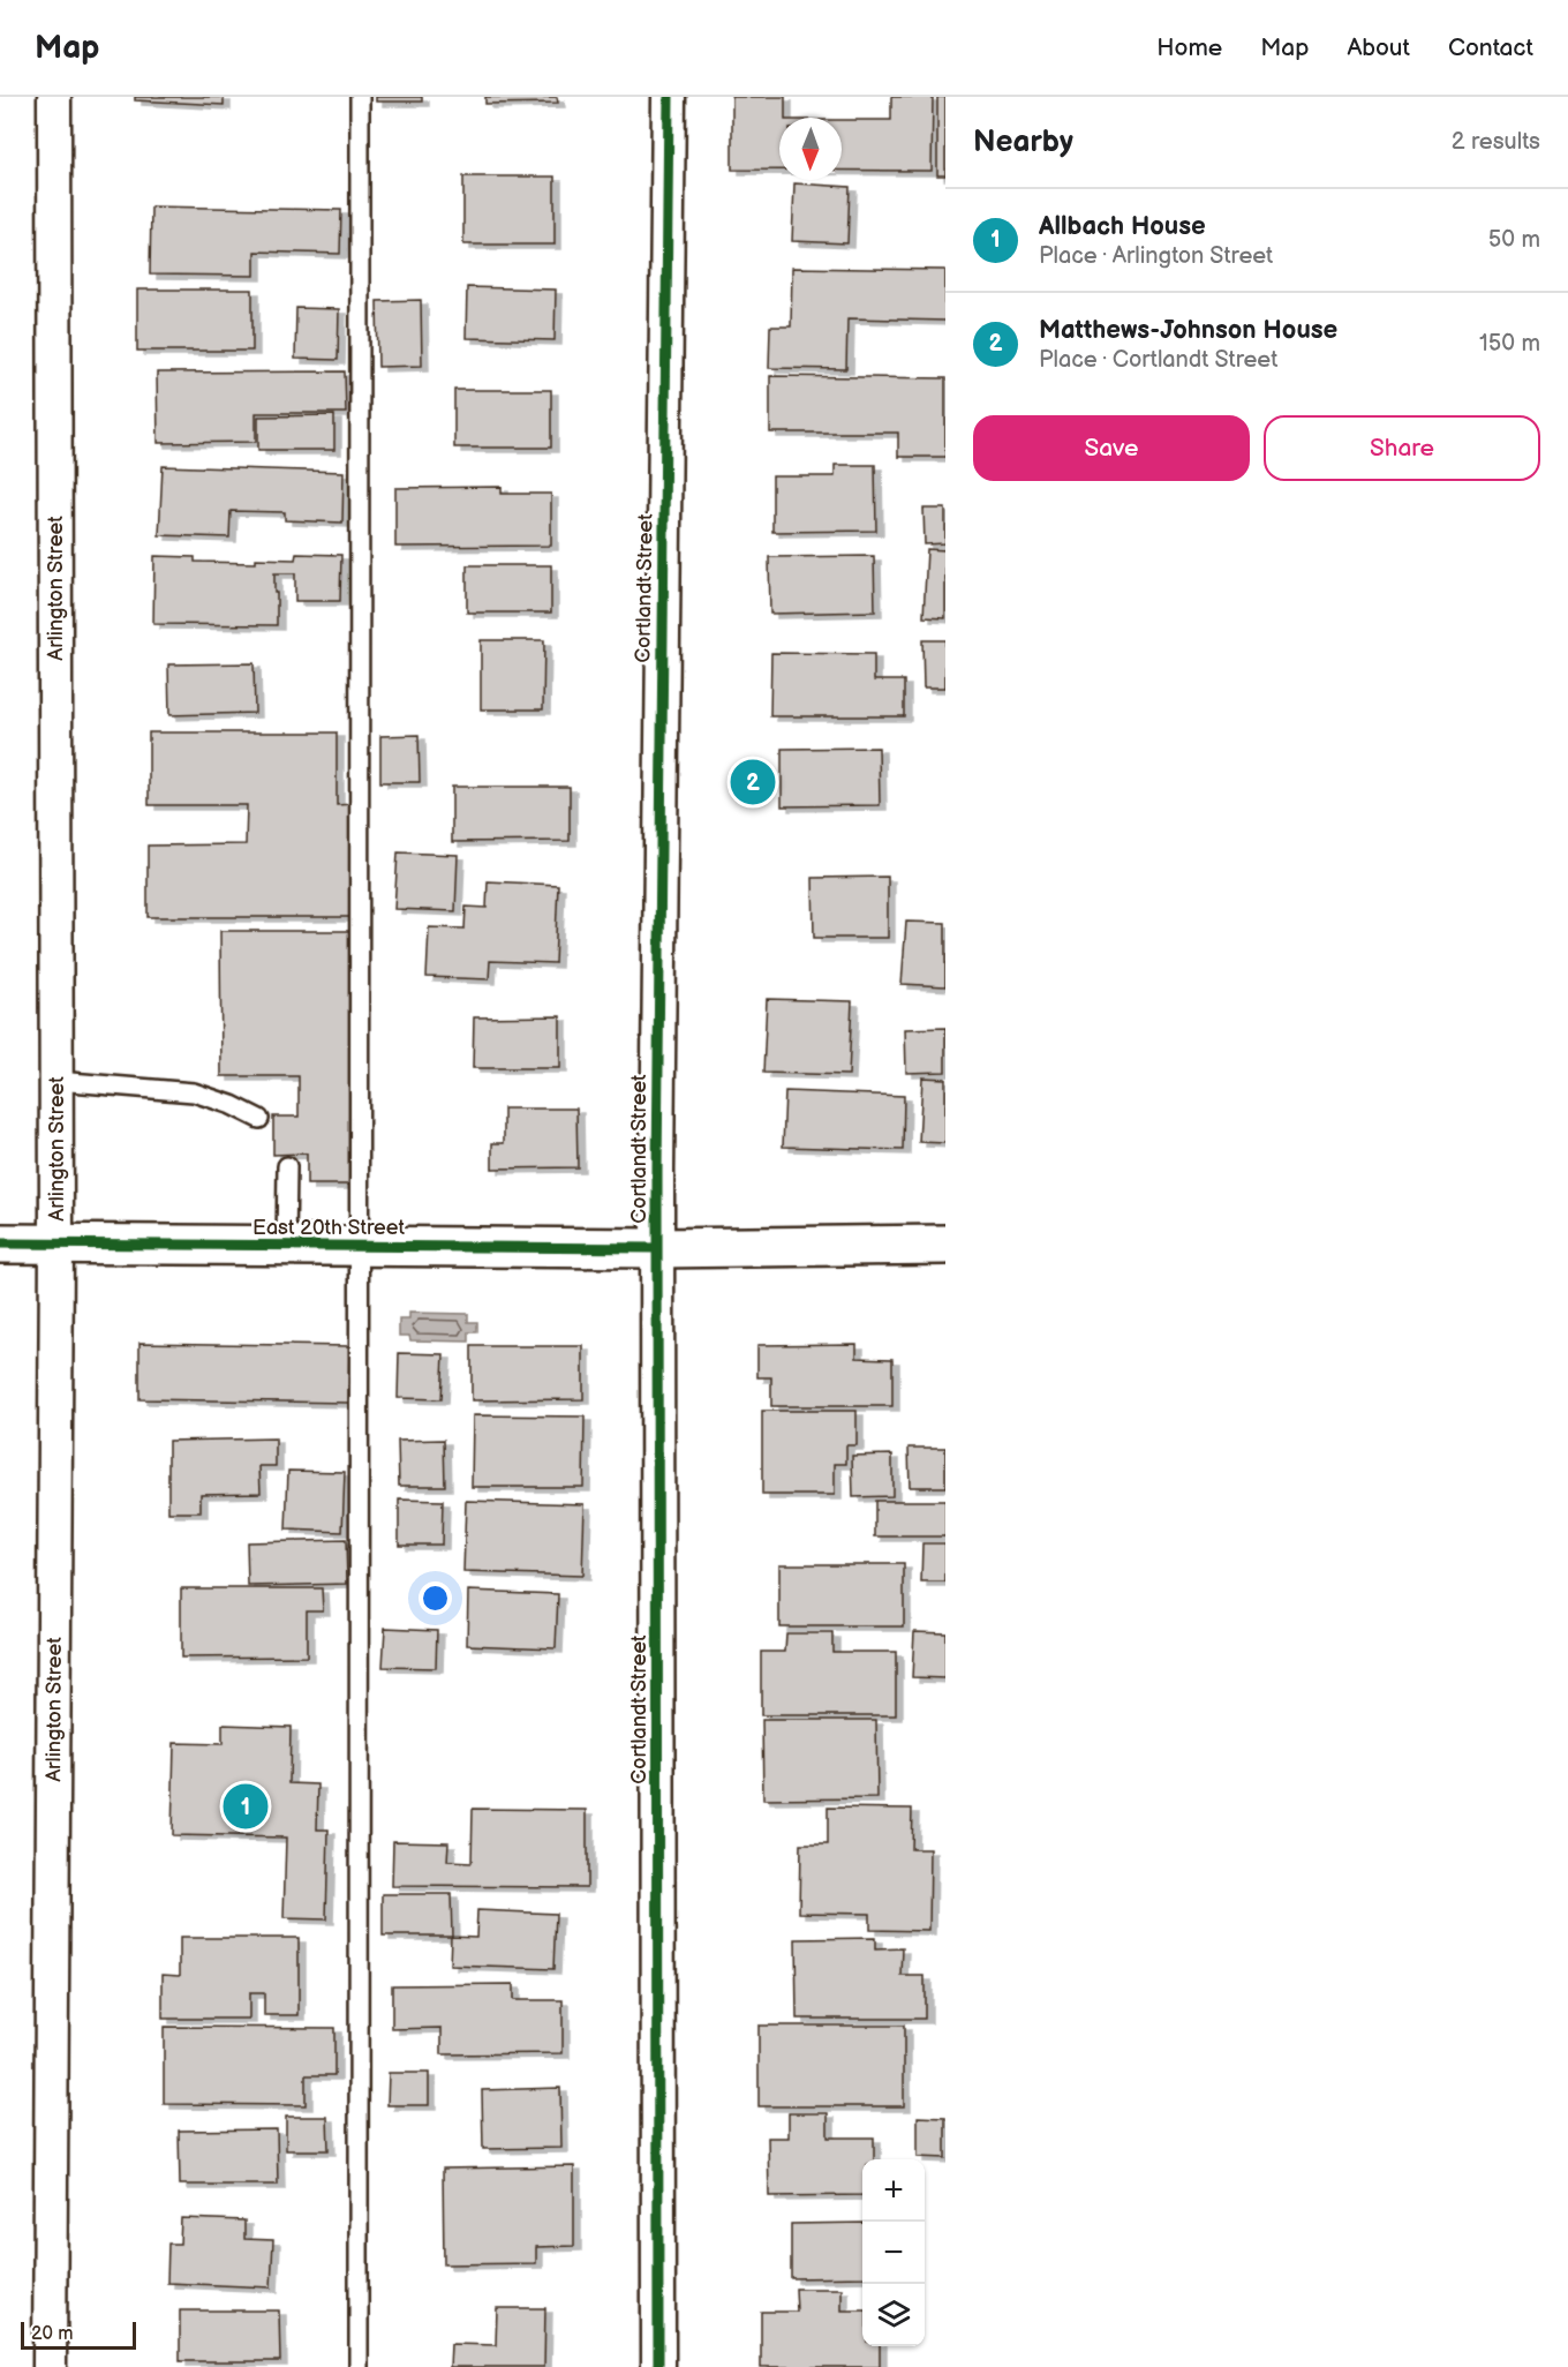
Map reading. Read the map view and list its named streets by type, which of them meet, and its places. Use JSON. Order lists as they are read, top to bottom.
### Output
{
  "streets": {
    "main road": ["East 20th Street"],
    "street": ["Arlington Street", "Cortlandt Street"]
  },
  "crossings": [
    ["Arlington Street", "East 20th Street"],
    ["Cortlandt Street", "East 20th Street"]
  ],
  "scale_bar": "20 m",
  "north": "bottom",
  "page": {
    "header": "Map",
    "nav": [
      "Home",
      "Map",
      "About",
      "Contact"
    ],
    "heading": ["Nearby", "2 results"],
    "list": [
      {
        "mark": "1",
        "name": "Allbach House",
        "note": "Place · Arlington Street",
        "value": "50 m"
      },
      {
        "mark": "2",
        "name": "Matthews-Johnson House",
        "note": "Place · Cortlandt Street",
        "value": "150 m"
      }
    ],
    "buttons": ["Save", "Share"],
    "pins": ["2", "1"],
    "map_buttons": ["+", "−"],
    "scale": "20 m"
  }
}
